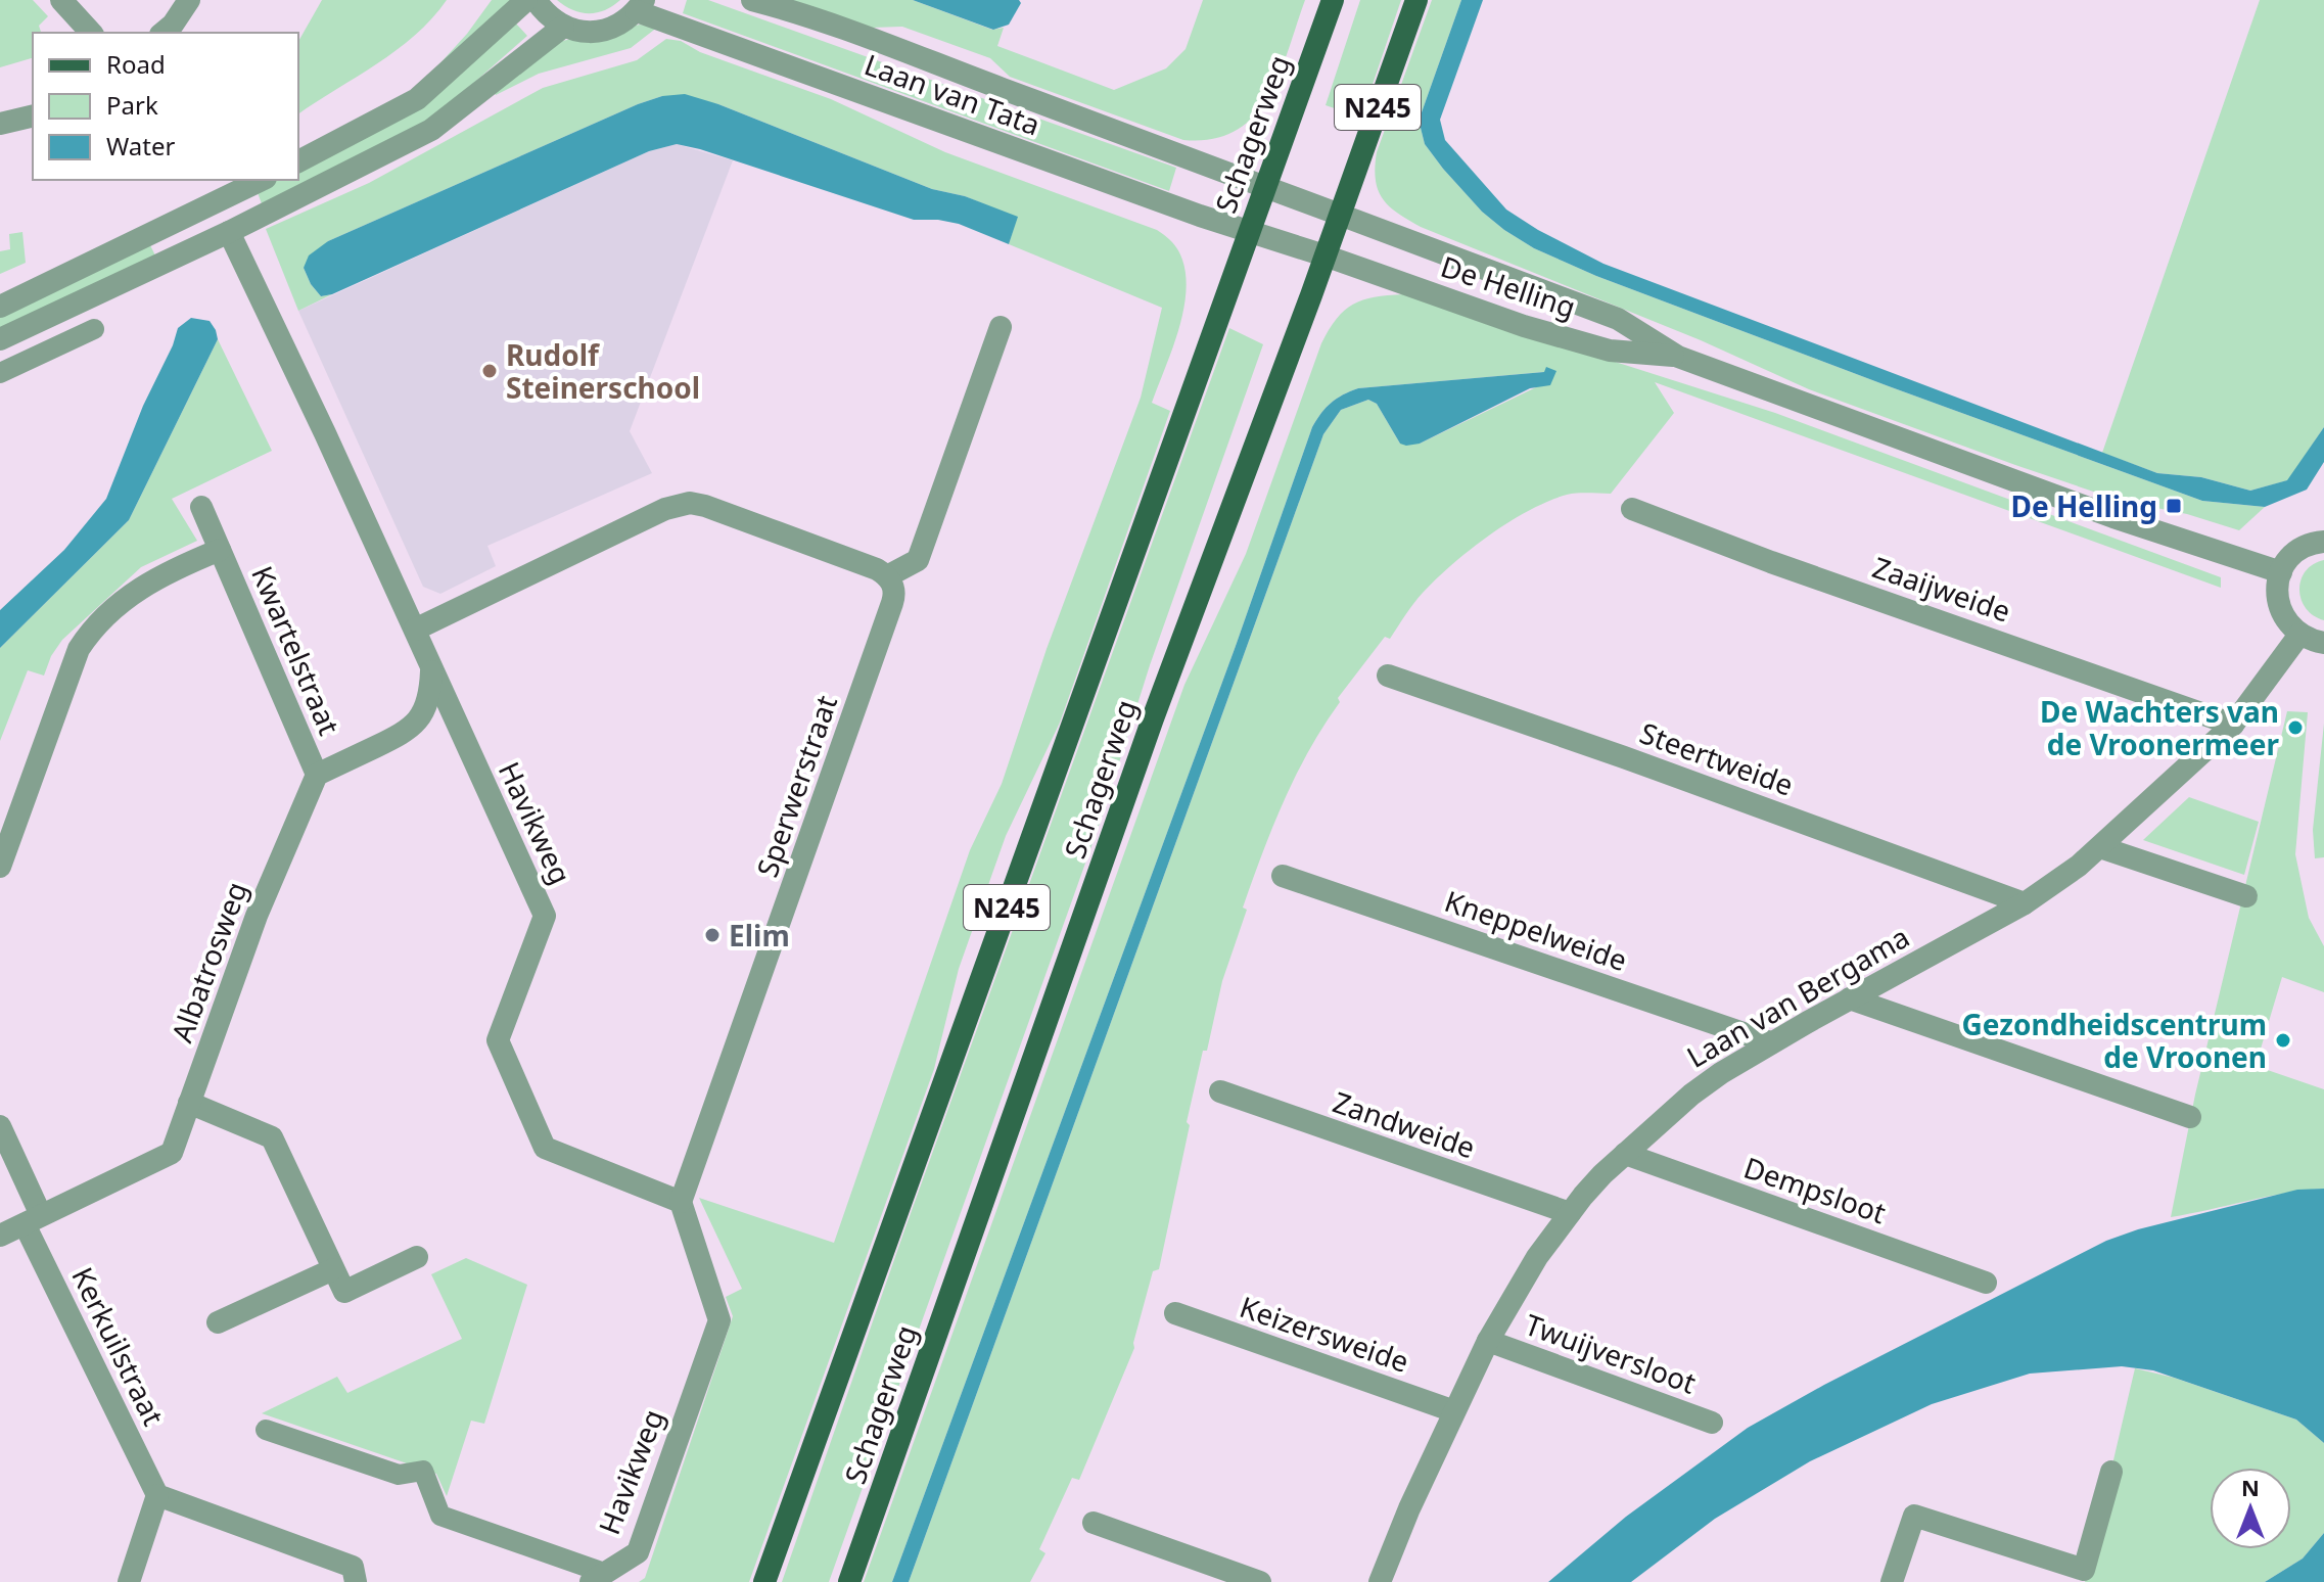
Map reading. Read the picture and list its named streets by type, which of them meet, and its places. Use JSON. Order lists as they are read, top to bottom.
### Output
{
  "streets": {
    "main road": ["N245", "Schagerweg"],
    "street": [
      "Laan van Tata",
      "De Helling",
      "Zaaijweide",
      "Kwartelstraat",
      "Steertweide",
      "Sperwerstraat",
      "Havikweg",
      "Kneppelweide",
      "Albatrosweg",
      "Laan van Bergama",
      "Zandweide",
      "Dempsloot",
      "Keizersweide",
      "Kerkuilstraat",
      "Twuijversloot"
    ]
  },
  "crossings": [
    ["Laan van Tata", "Schagerweg"],
    ["Laan van Tata", "De Helling"],
    ["Schagerweg", "De Helling"],
    ["Zaaijweide", "Laan van Bergama"],
    ["Kwartelstraat", "Albatrosweg"],
    ["Steertweide", "Laan van Bergama"],
    ["Sperwerstraat", "Havikweg"],
    ["Kneppelweide", "Laan van Bergama"],
    ["Albatrosweg", "Kerkuilstraat"],
    ["Laan van Bergama", "Zandweide"],
    ["Laan van Bergama", "Dempsloot"],
    ["Laan van Bergama", "Keizersweide"],
    ["Laan van Bergama", "Twuijversloot"]
  ],
  "places": {
    "other": [
      "Rudolf Steinerschool",
      "De Wachters van de Vroonermeer",
      "Elim",
      "Gezondheidscentrum de Vroonen"
    ],
    "transit": ["De Helling"]
  },
  "legend": ["Road", "Park", "Water"],
  "north": "top"
}
